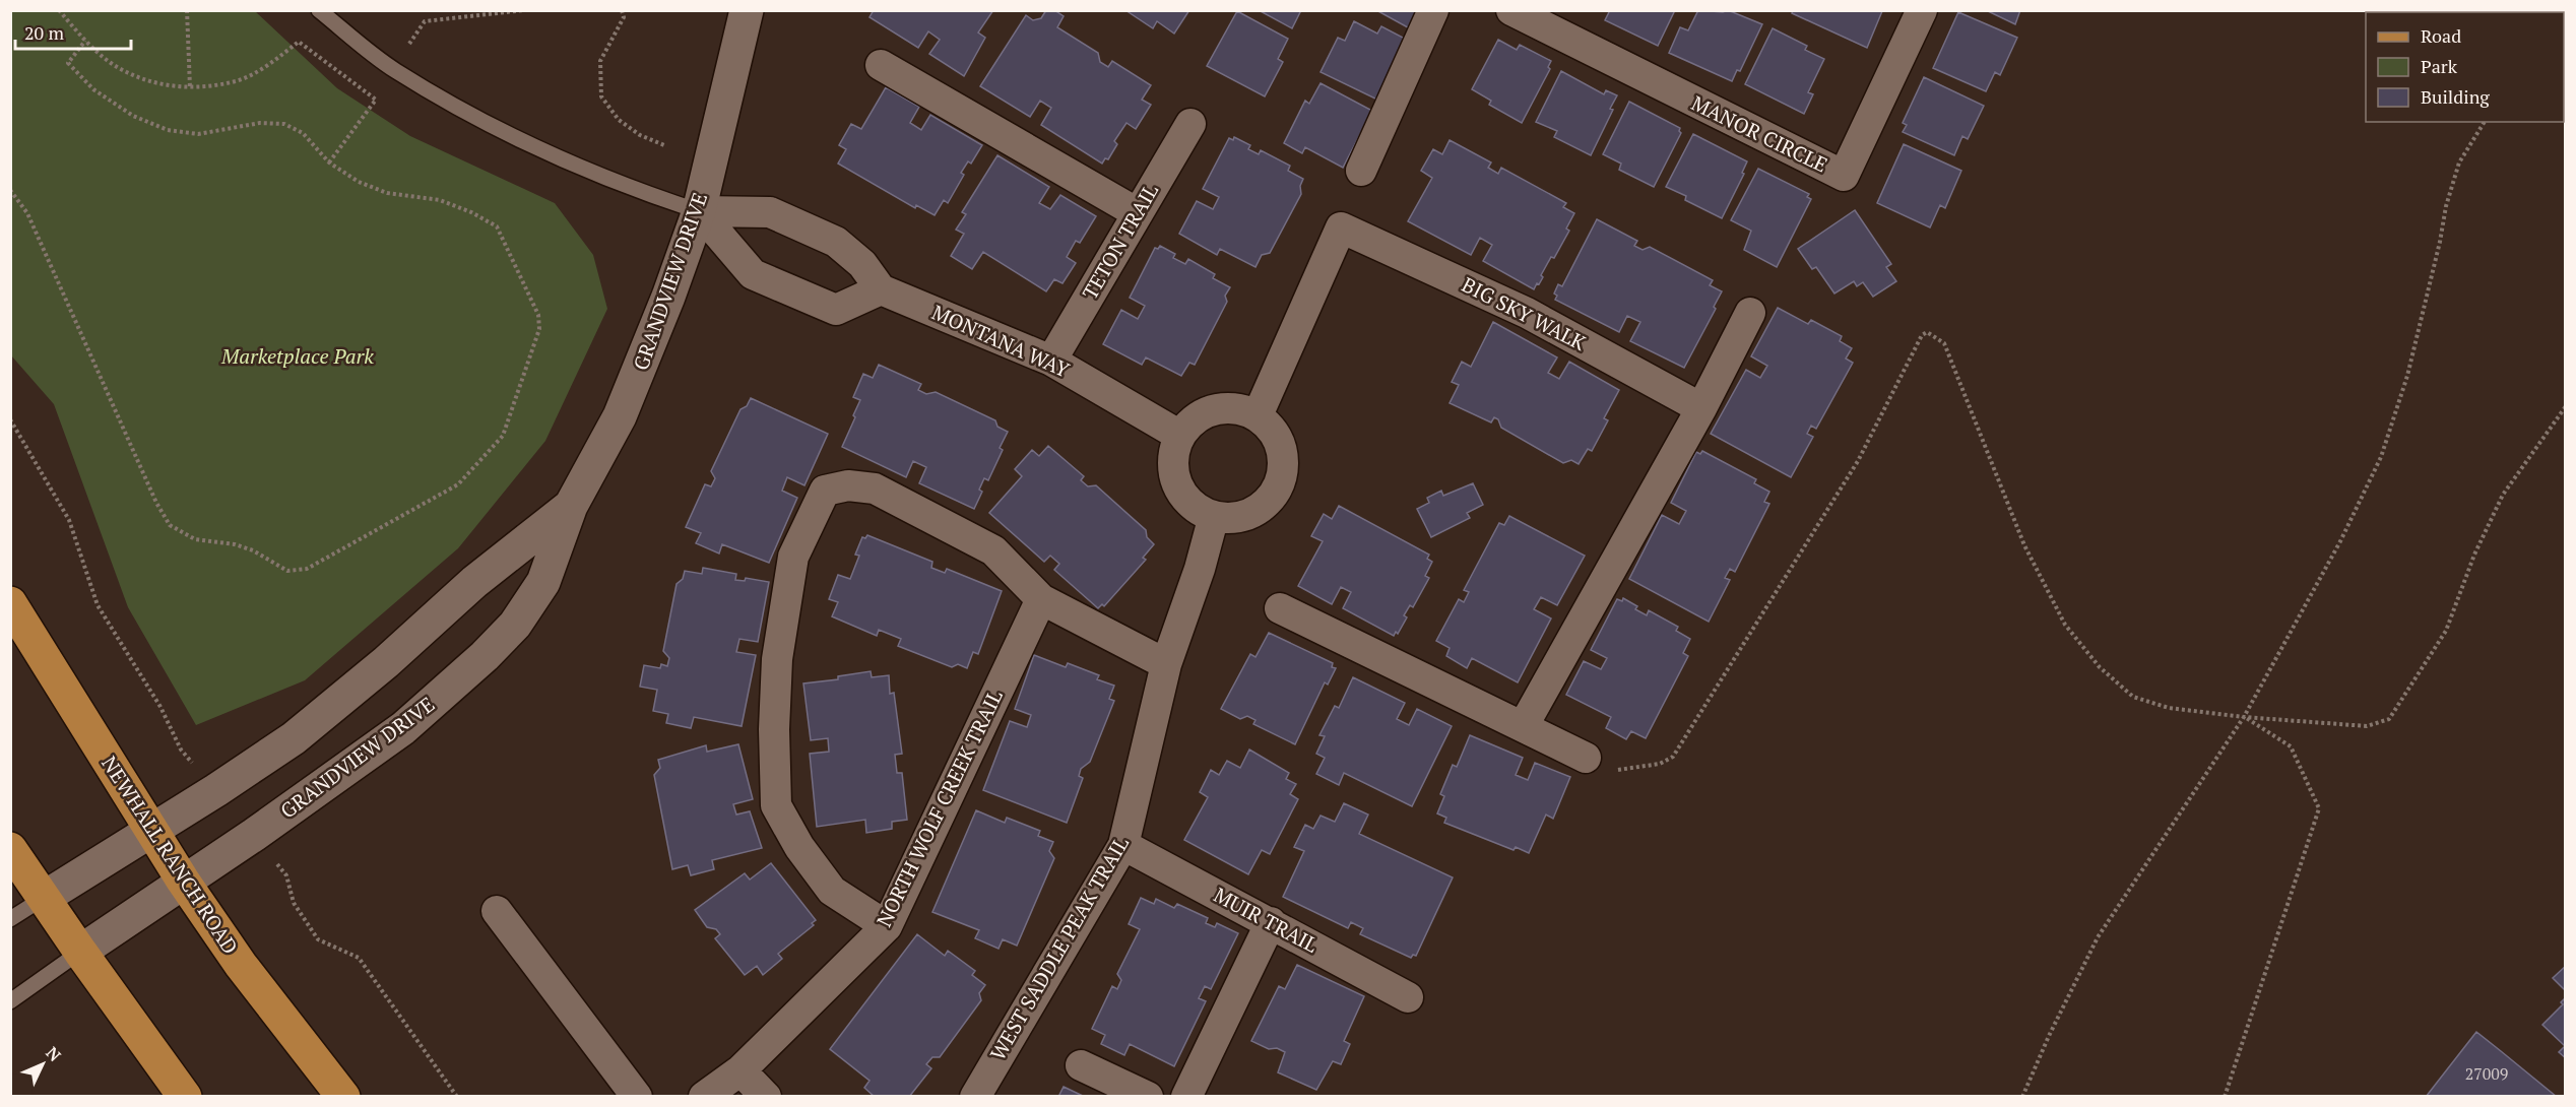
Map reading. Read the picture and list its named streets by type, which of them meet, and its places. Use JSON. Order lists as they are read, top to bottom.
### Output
{
  "streets": {
    "main road": ["NEWHALL RANCH ROAD"],
    "street": [
      "MANOR CIRCLE",
      "TETON TRAIL",
      "GRANDVIEW DRIVE",
      "BIG SKY WALK",
      "MONTANA WAY",
      "NORTH WOLF CREEK TRAIL",
      "MUIR TRAIL",
      "WEST SADDLE PEAK TRAIL"
    ]
  },
  "crossings": [
    ["TETON TRAIL", "MONTANA WAY"],
    ["GRANDVIEW DRIVE", "NEWHALL RANCH ROAD"],
    ["BIG SKY WALK", "MONTANA WAY"],
    ["BIG SKY WALK", "WEST SADDLE PEAK TRAIL"],
    ["MONTANA WAY", "WEST SADDLE PEAK TRAIL"],
    ["MUIR TRAIL", "WEST SADDLE PEAK TRAIL"]
  ],
  "parks": ["Marketplace Park"],
  "house_numbers": ["27009"],
  "legend": ["Road", "Park", "Building"],
  "scale_bar": "20 m",
  "north": "top right"
}
